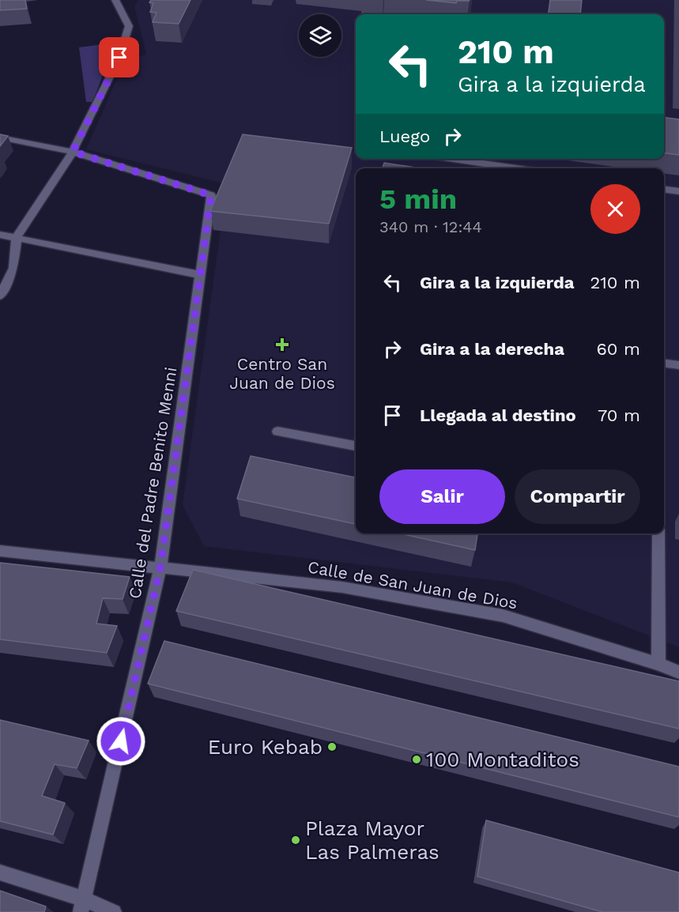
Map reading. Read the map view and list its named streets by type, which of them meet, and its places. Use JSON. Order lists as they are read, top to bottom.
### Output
{
  "streets": {
    "street": ["Calle del Padre Benito Menni", "Calle de San Juan de Dios"]
  },
  "crossings": [
    ["Calle del Padre Benito Menni", "Calle de San Juan de Dios"]
  ],
  "places": {
    "health": ["Centro San Juan de Dios"],
    "other": ["Euro Kebab", "100 Montaditos", "Plaza Mayor Las Palmeras"]
  },
  "page": {
    "turn": ["210 m", "Gira a la izquierda"],
    "then": "Luego",
    "heading": ["5 min", "340 m · 12:44"],
    "list": [
      {
        "name": "Gira a la izquierda",
        "value": "210 m"
      },
      {
        "name": "Gira a la derecha",
        "value": "60 m"
      },
      {
        "name": "Llegada al destino",
        "value": "70 m"
      }
    ],
    "buttons": ["Salir", "Compartir"]
  }
}
